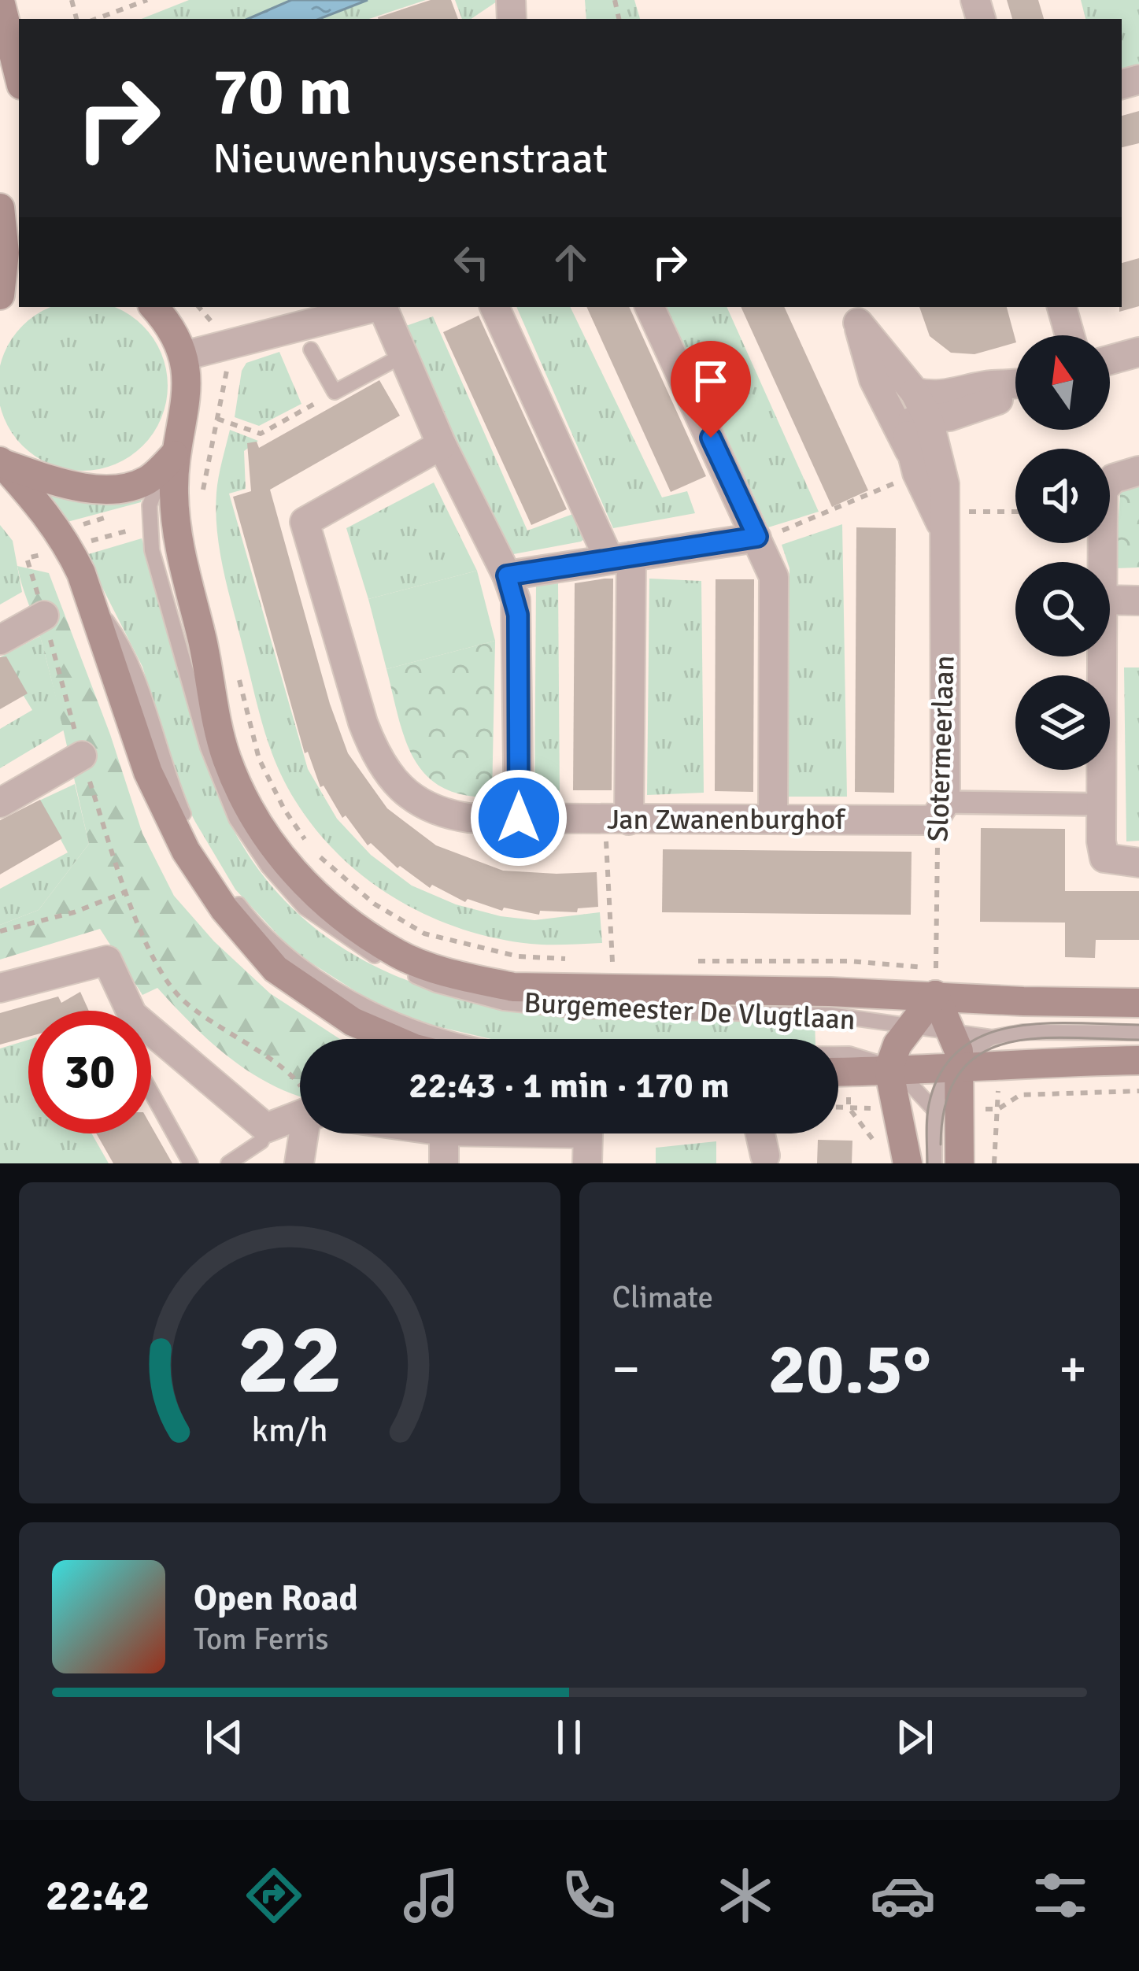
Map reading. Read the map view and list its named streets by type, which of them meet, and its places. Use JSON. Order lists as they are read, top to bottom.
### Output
{
  "streets": {
    "main road": ["Burgemeester De Vlugtlaan"],
    "street": ["Slotermeerlaan", "Jan Zwanenburghof"]
  },
  "crossings": [
    ["Slotermeerlaan", "Jan Zwanenburghof"],
    ["Slotermeerlaan", "Burgemeester De Vlugtlaan"]
  ],
  "north": "top",
  "page": {
    "turn": ["70 m", "Nieuwenhuysenstraat"],
    "limit": "30",
    "trip": "22:43 · 1 min · 170 m",
    "tile": "Climate",
    "heat": ["−", "20.5°", "+"],
    "song": ["Open Road", "Tom Ferris"],
    "tabs": "22:42",
    "gauge": ["22", "km/h"]
  }
}
